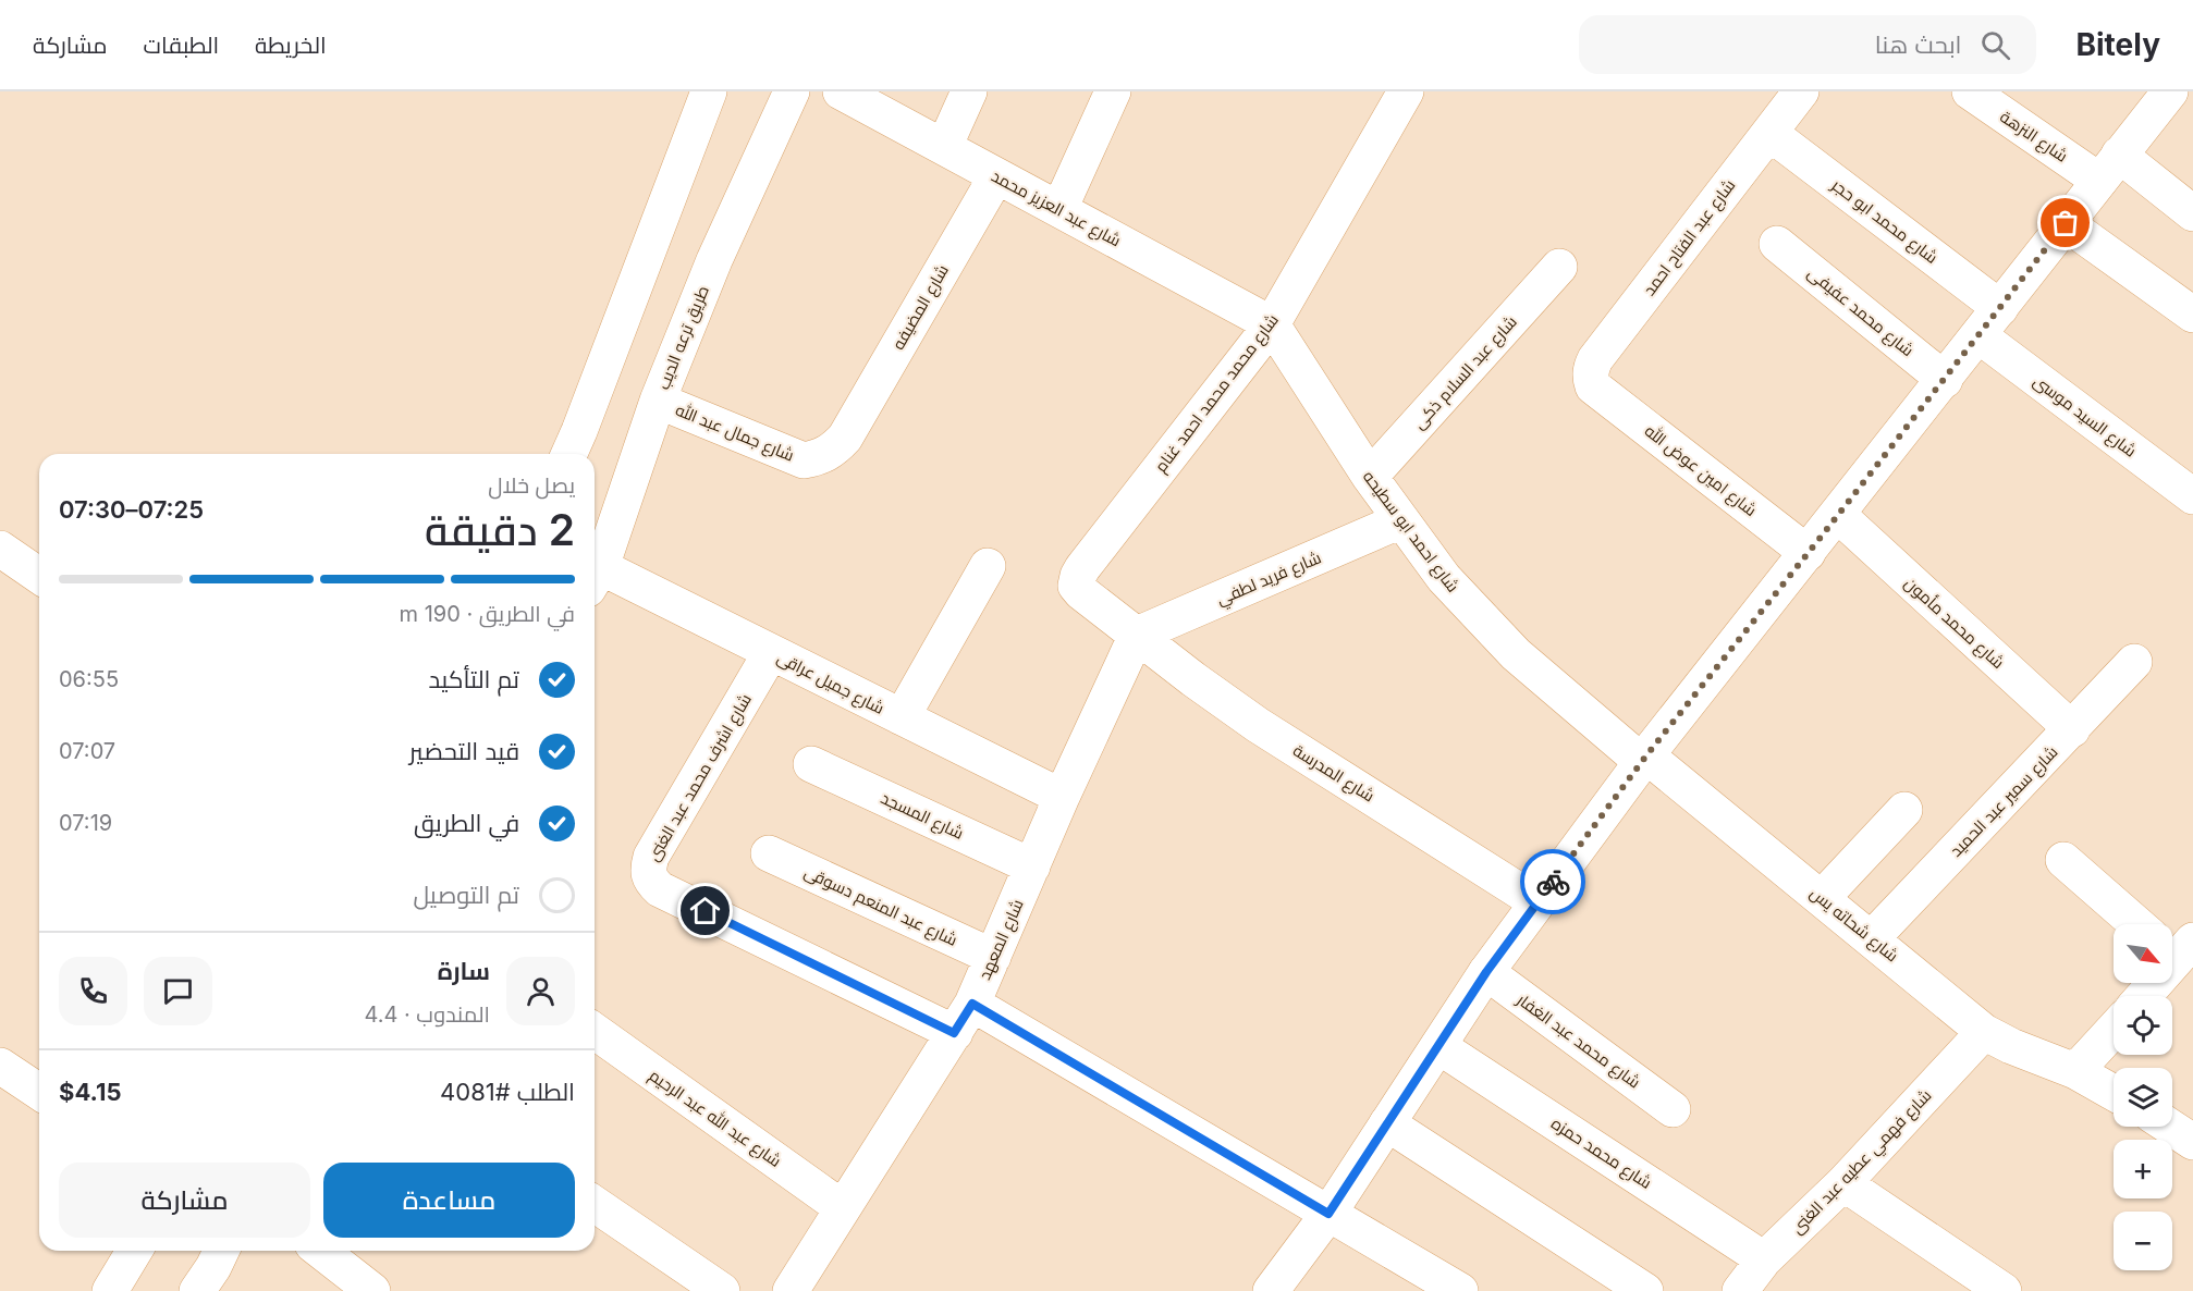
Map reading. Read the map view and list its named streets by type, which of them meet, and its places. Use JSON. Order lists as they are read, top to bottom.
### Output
{
  "streets": {
    "street": [
      "شارع النزهة",
      "شارع عبد العزيز محمد",
      "شارع محمد ابو حجر",
      "شارع عبد الفتاح احمد",
      "شارع المضيفه",
      "شارع محمد عفيفى",
      "طريق ترعه الديب",
      "شارع عبد السلام ذكى",
      "شارع محمد محمد احمد غنام",
      "شارع السيد موسى",
      "شارع جمال عبد الله",
      "شارع امين عوض الله",
      "شارع احمد ابو سطيحه",
      "شارع فريد لطفي",
      "شارع محمد مأمون",
      "شارع جميل عراقى",
      "شارع المدرسة",
      "شارع اشرف محمد عبد الغنى",
      "شارع سمير عبد الحميد",
      "شارع المسجد",
      "شارع عبد المنعم دسوقى",
      "شارع شحاته يس",
      "شارع المعهد",
      "شارع محمد عبد الغفار",
      "شارع عبد الله عبد الرحيم",
      "شارع محمد حمزه",
      "شارع فهمي عطيه عبد الغنى"
    ]
  },
  "crossings": [
    ["شارع عبد العزيز محمد", "شارع المضيفه"],
    ["شارع عبد العزيز محمد", "شارع محمد محمد احمد غنام"],
    ["شارع عبد العزيز محمد", "شارع احمد ابو سطيحه"],
    ["شارع محمد ابو حجر", "شارع عبد الفتاح احمد"],
    ["شارع محمد ابو حجر", "شارع السيد موسى"],
    ["شارع عبد الفتاح احمد", "شارع امين عوض الله"],
    ["شارع المضيفه", "شارع جمال عبد الله"],
    ["طريق ترعه الديب", "شارع جمال عبد الله"],
    ["طريق ترعه الديب", "شارع جميل عراقى"],
    ["شارع عبد السلام ذكى", "شارع احمد ابو سطيحه"],
    ["شارع محمد محمد احمد غنام", "شارع احمد ابو سطيحه"],
    ["شارع محمد محمد احمد غنام", "شارع فريد لطفي"],
    ["شارع محمد محمد احمد غنام", "شارع المدرسة"],
    ["شارع محمد محمد احمد غنام", "شارع المعهد"],
    ["شارع احمد ابو سطيحه", "شارع فريد لطفي"],
    ["شارع احمد ابو سطيحه", "شارع شحاته يس"],
    ["شارع فريد لطفي", "شارع المدرسة"],
    ["شارع فريد لطفي", "شارع المعهد"],
    ["شارع محمد مأمون", "شارع سمير عبد الحميد"],
    ["شارع جميل عراقى", "شارع اشرف محمد عبد الغنى"],
    ["شارع جميل عراقى", "شارع المعهد"],
    ["شارع المدرسة", "شارع المعهد"],
    ["شارع اشرف محمد عبد الغنى", "شارع المعهد"],
    ["شارع سمير عبد الحميد", "شارع شحاته يس"],
    ["شارع المسجد", "شارع المعهد"],
    ["شارع عبد المنعم دسوقى", "شارع المعهد"],
    ["شارع شحاته يس", "شارع فهمي عطيه عبد الغنى"],
    ["شارع المعهد", "شارع عبد الله عبد الرحيم"],
    ["شارع محمد حمزه", "شارع فهمي عطيه عبد الغنى"]
  ],
  "north": "bottom right",
  "page": {
    "header": "Bitely",
    "search": "ابحث هنا",
    "nav": ["الخريطة", "الطبقات", "مشاركة"],
    "heading": ["2 دقيقة", "يصل خلال", "07:25–07:30"],
    "panel": [
      "سارة",
      "المندوب · 4.4",
      "الطلب #4081",
      "$4.15"
    ],
    "bar": "في الطريق · 190 m",
    "list": [
      ["تم التأكيد", "06:55"],
      ["قيد التحضير", "07:07"],
      ["في الطريق", "07:19"],
      "تم التوصيل"
    ],
    "map_buttons": ["+", "−"],
    "buttons": ["مساعدة", "مشاركة"]
  }
}
